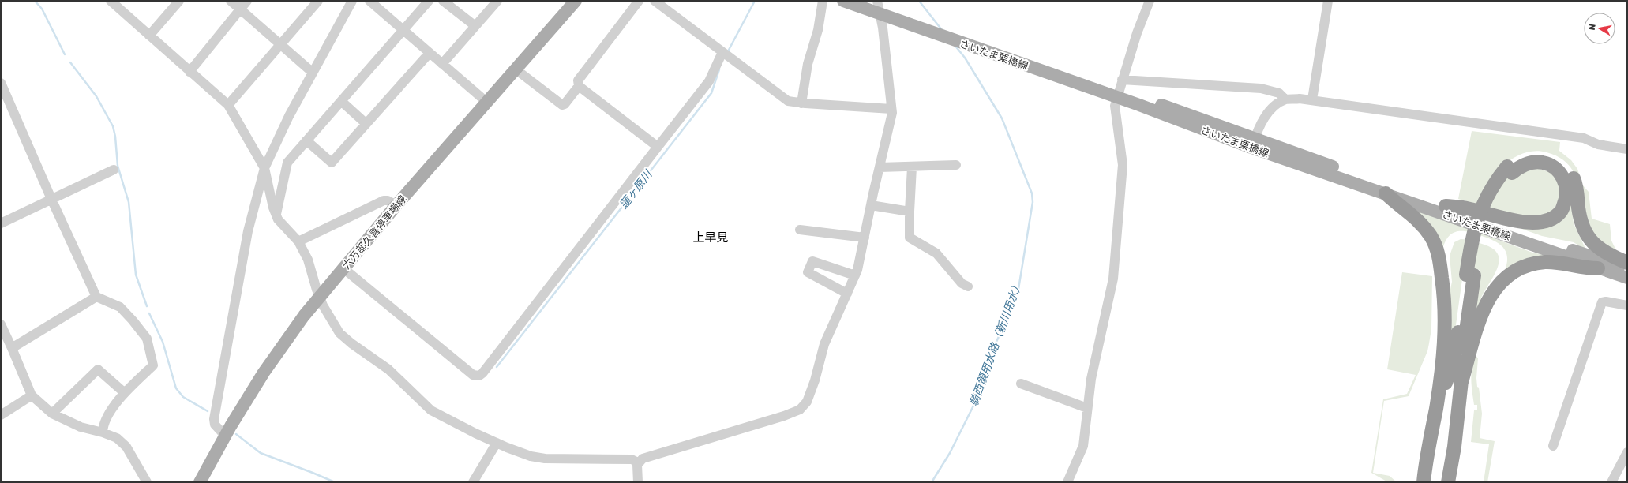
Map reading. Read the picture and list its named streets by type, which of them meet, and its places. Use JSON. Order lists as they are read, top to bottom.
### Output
{
  "streets": {
    "main road": ["さいたま栗橋線", "六万部久喜停車場線"]
  },
  "districts": ["上早見"],
  "water": ["蓮ヶ原川", "騎西領用水路（新川用水）"],
  "north": "left"
}
